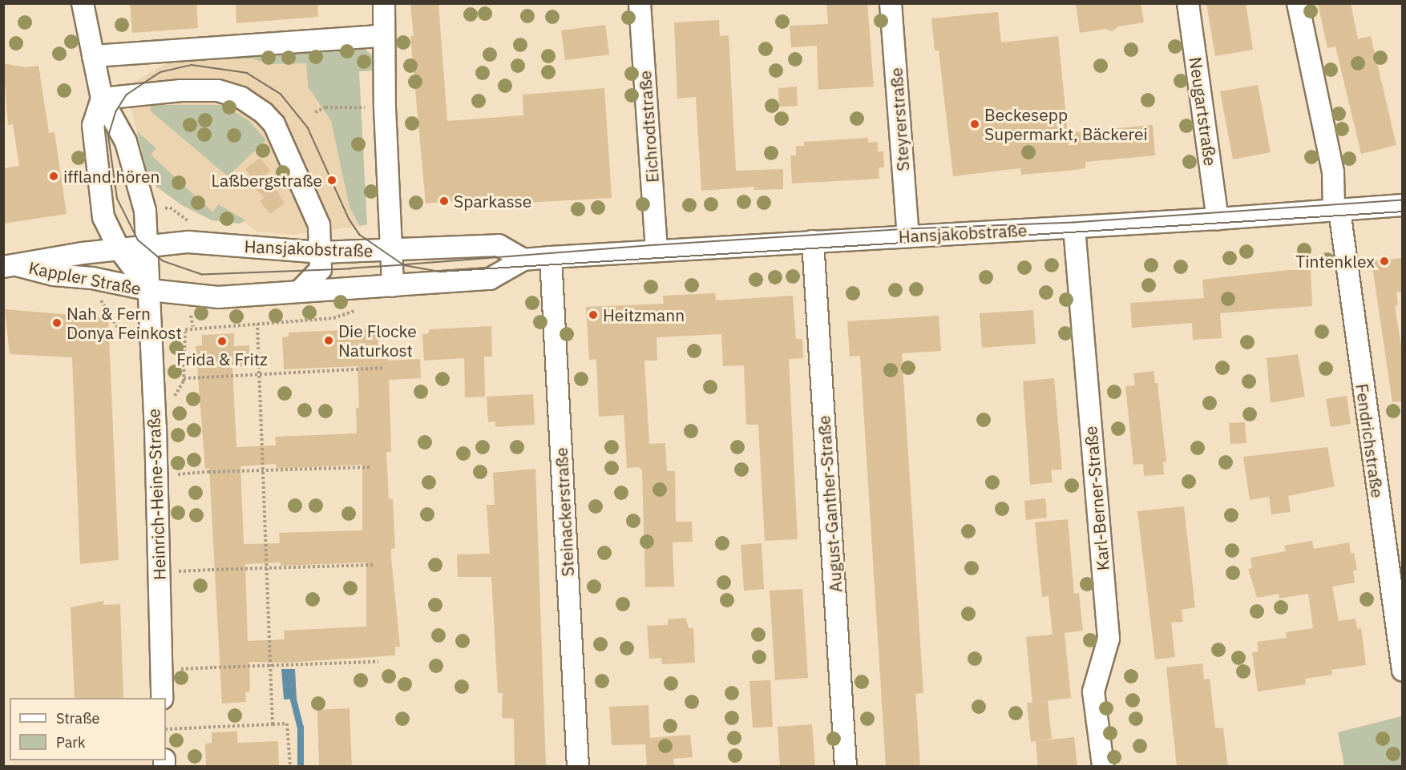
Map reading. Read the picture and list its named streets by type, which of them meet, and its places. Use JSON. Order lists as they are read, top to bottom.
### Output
{
  "streets": {
    "street": [
      "Neugartstraße",
      "Steyrerstraße",
      "Eichrodtstraße",
      "Hansjakobstraße",
      "Kappler Straße",
      "Fendrichstraße",
      "Heinrich-Heine-Straße",
      "Karl-Berner-Straße",
      "August-Ganther-Straße",
      "Steinackerstraße"
    ]
  },
  "crossings": [
    ["Neugartstraße", "Hansjakobstraße"],
    ["Steyrerstraße", "Hansjakobstraße"],
    ["Eichrodtstraße", "Hansjakobstraße"],
    ["Hansjakobstraße", "Kappler Straße"],
    ["Hansjakobstraße", "Fendrichstraße"],
    ["Hansjakobstraße", "Heinrich-Heine-Straße"],
    ["Hansjakobstraße", "Karl-Berner-Straße"],
    ["Hansjakobstraße", "August-Ganther-Straße"],
    ["Hansjakobstraße", "Steinackerstraße"],
    ["Kappler Straße", "Heinrich-Heine-Straße"]
  ],
  "places": [
    "Beckesepp Supermarkt, Bäckerei",
    "iffland.hören",
    "Laßbergstraße",
    "Sparkasse",
    "Tintenklex",
    "Heitzmann",
    "Nah & Fern Donya Feinkost",
    "Die Flocke Naturkost",
    "Frida & Fritz"
  ],
  "legend": ["Straße", "Park"]
}
